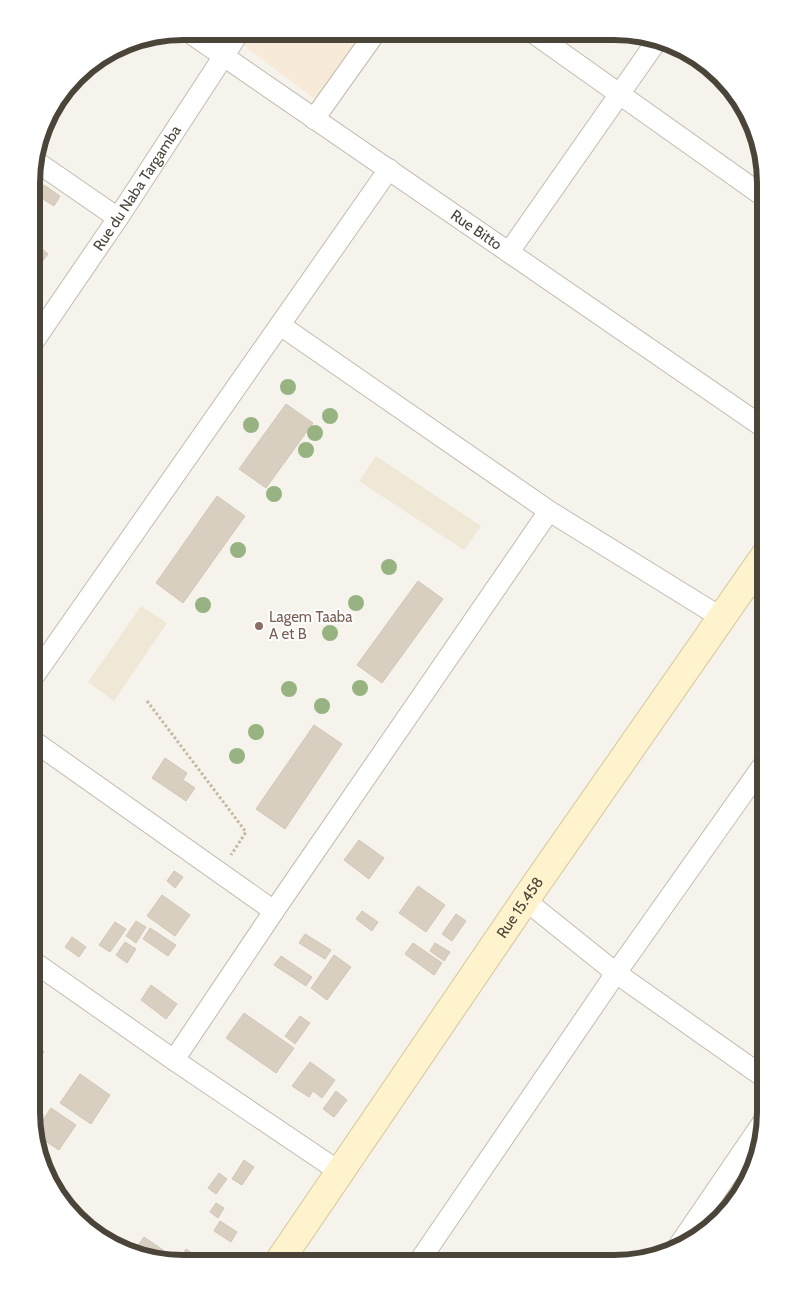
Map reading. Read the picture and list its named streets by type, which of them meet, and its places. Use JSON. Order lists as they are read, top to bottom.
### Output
{
  "streets": {
    "main road": ["Rue 15.458"],
    "street": ["Rue du Naba Targamba", "Rue Bitto"]
  },
  "crossings": [
    ["Rue du Naba Targamba", "Rue Bitto"]
  ],
  "places": ["Lagem Taaba A et B"]
}
